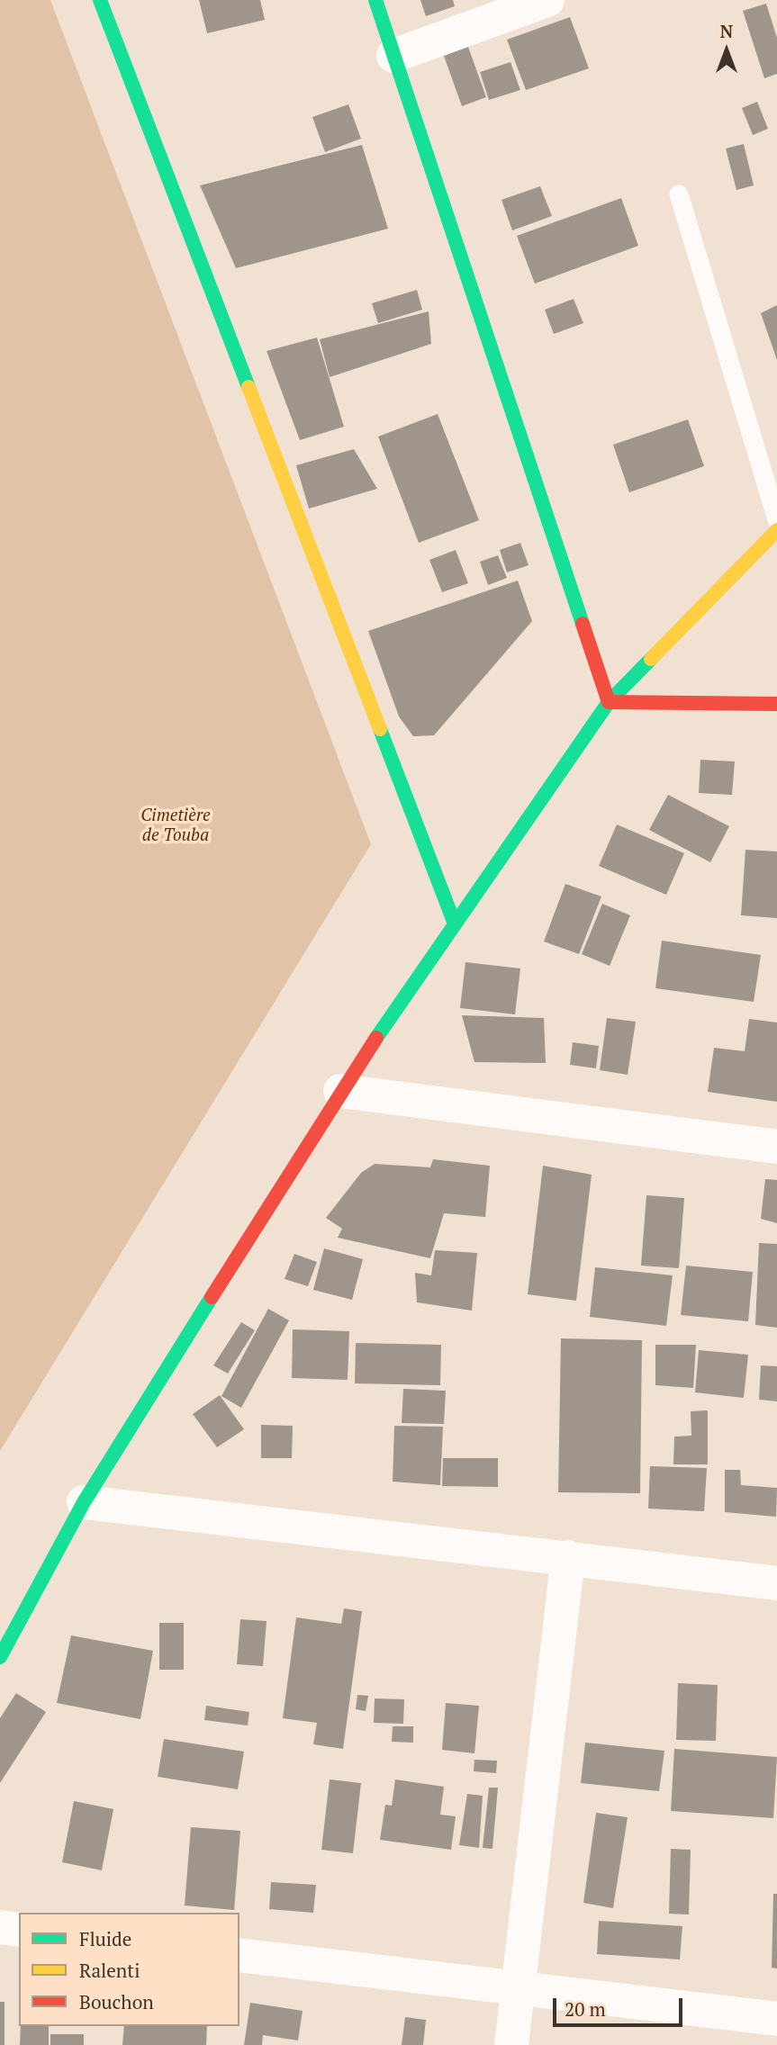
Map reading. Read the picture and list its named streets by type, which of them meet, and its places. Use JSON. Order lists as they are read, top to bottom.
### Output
{
  "parks": ["Cimetière de Touba"],
  "legend": ["Fluide", "Ralenti", "Bouchon"],
  "scale_bar": "20 m",
  "north": "top"
}
